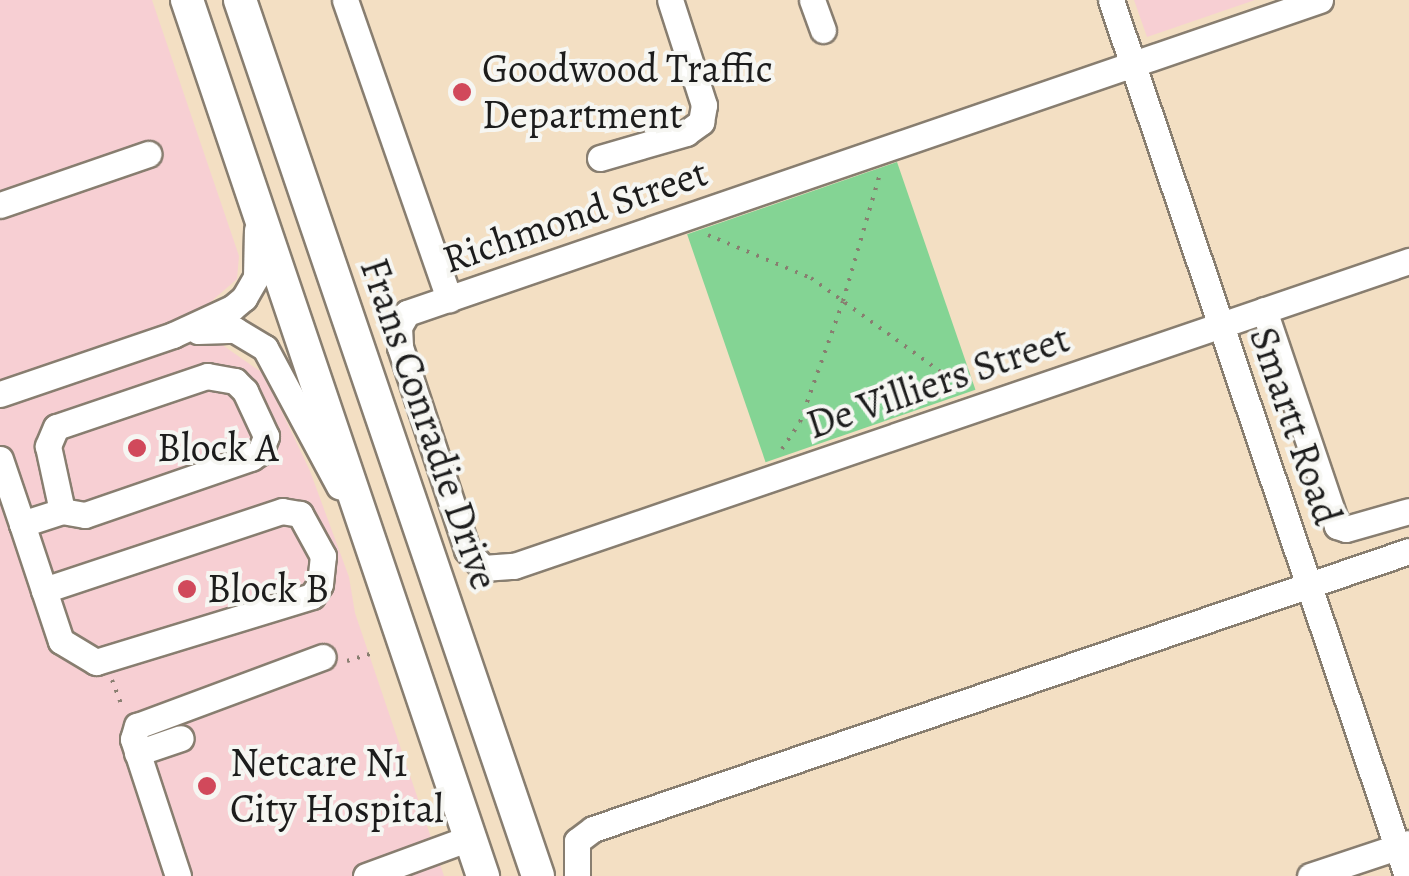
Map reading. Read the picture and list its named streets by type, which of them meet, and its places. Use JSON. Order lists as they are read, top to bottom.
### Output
{
  "streets": {
    "main road": ["Frans Conradie Drive"],
    "street": ["Richmond Street", "De Villiers Street", "Smartt Road"]
  },
  "crossings": [
    ["Richmond Street", "De Villiers Street"],
    ["Richmond Street", "Smartt Road"],
    ["De Villiers Street", "Smartt Road"]
  ],
  "places": [
    "Goodwood Traffic Department",
    "Block A",
    "Block B",
    "Netcare N1 City Hospital"
  ]
}
